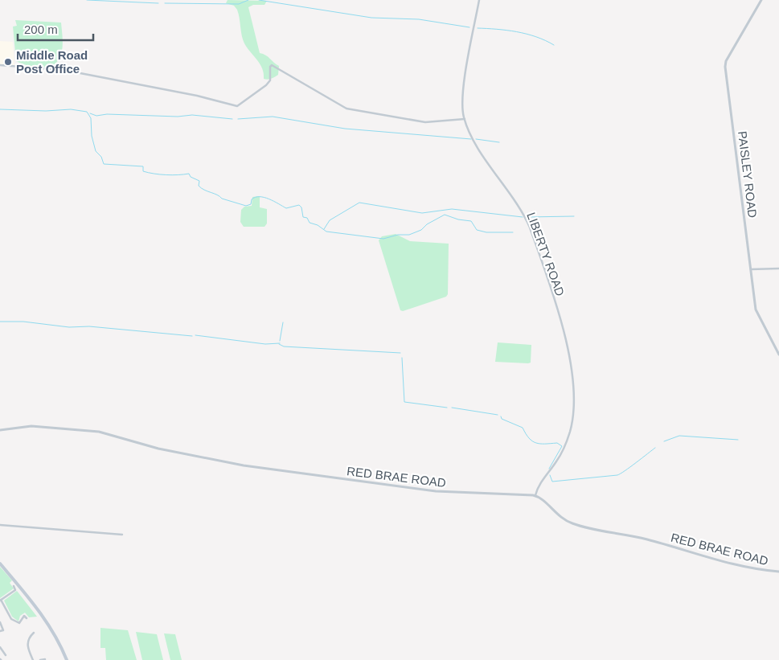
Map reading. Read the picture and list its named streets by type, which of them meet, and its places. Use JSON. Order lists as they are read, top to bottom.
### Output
{
  "streets": {
    "street": ["PAISLEY ROAD", "LIBERTY ROAD", "RED BRAE ROAD"]
  },
  "crossings": [
    ["LIBERTY ROAD", "RED BRAE ROAD"]
  ],
  "places": ["Middle Road Post Office"],
  "scale_bar": "200 m"
}
